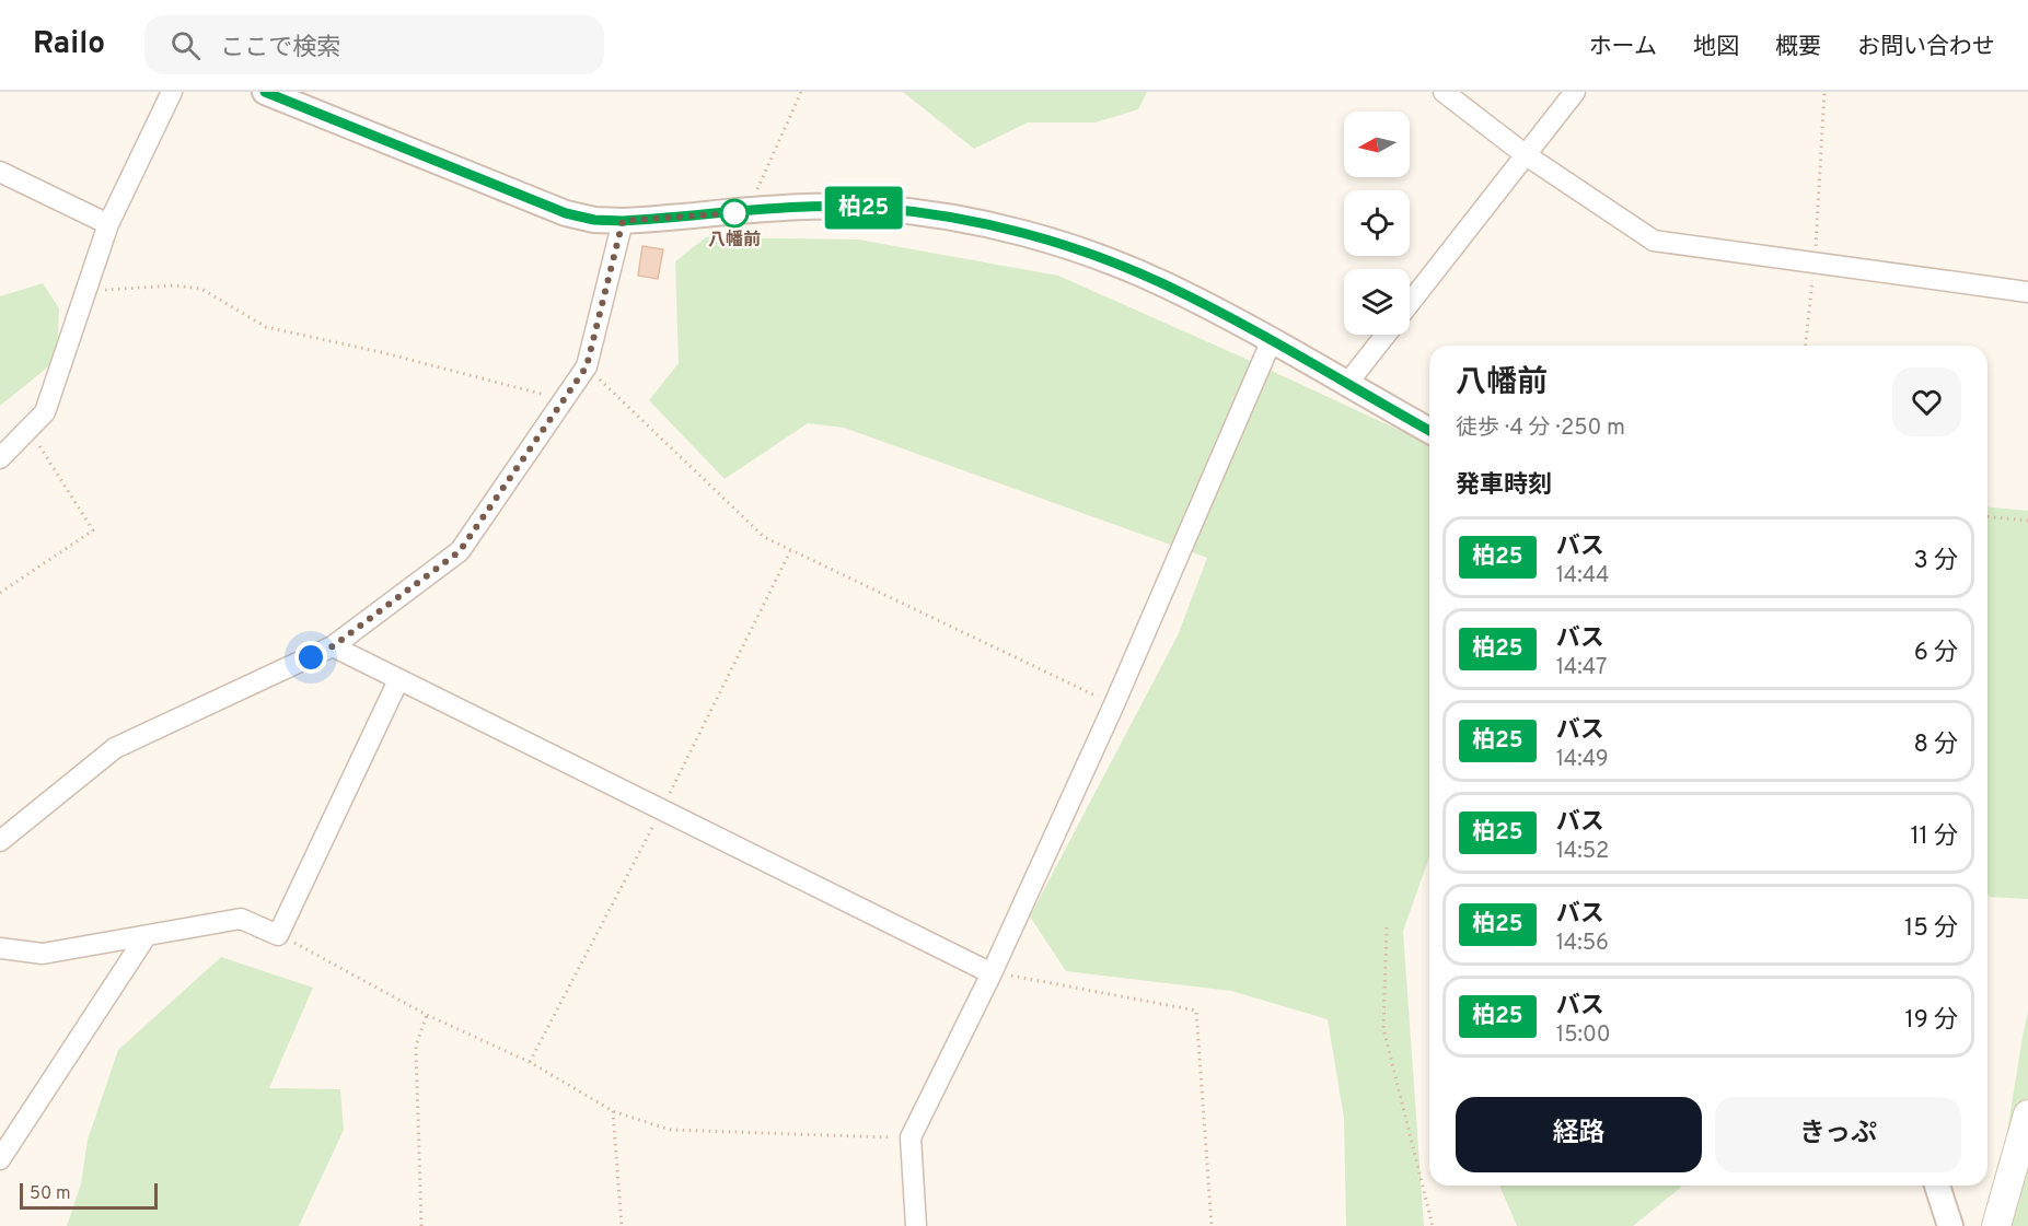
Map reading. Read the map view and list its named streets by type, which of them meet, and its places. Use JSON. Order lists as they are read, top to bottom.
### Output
{
  "places": ["八幡前"],
  "lines": ["bus line 柏25"],
  "scale_bar": "50 m",
  "north": "left",
  "page": {
    "header": "Railo",
    "search": "ここで検索",
    "nav": [
      "ホーム",
      "地図",
      "概要",
      "お問い合わせ"
    ],
    "on_map": "柏25",
    "heading": [
      ["八幡前", "徒歩 · 4 分 · 250 m"],
      "発車時刻"
    ],
    "list": [
      {
        "mark": "柏25",
        "name": "バス",
        "note": "14:44",
        "value": "3 分"
      },
      {
        "mark": "柏25",
        "name": "バス",
        "note": "14:47",
        "value": "6 分"
      },
      {
        "mark": "柏25",
        "name": "バス",
        "note": "14:49",
        "value": "8 分"
      },
      {
        "mark": "柏25",
        "name": "バス",
        "note": "14:52",
        "value": "11 分"
      },
      {
        "mark": "柏25",
        "name": "バス",
        "note": "14:56",
        "value": "15 分"
      },
      {
        "mark": "柏25",
        "name": "バス",
        "note": "15:00",
        "value": "19 分"
      }
    ],
    "buttons": ["経路", "きっぷ"],
    "scale": "50 m"
  }
}
